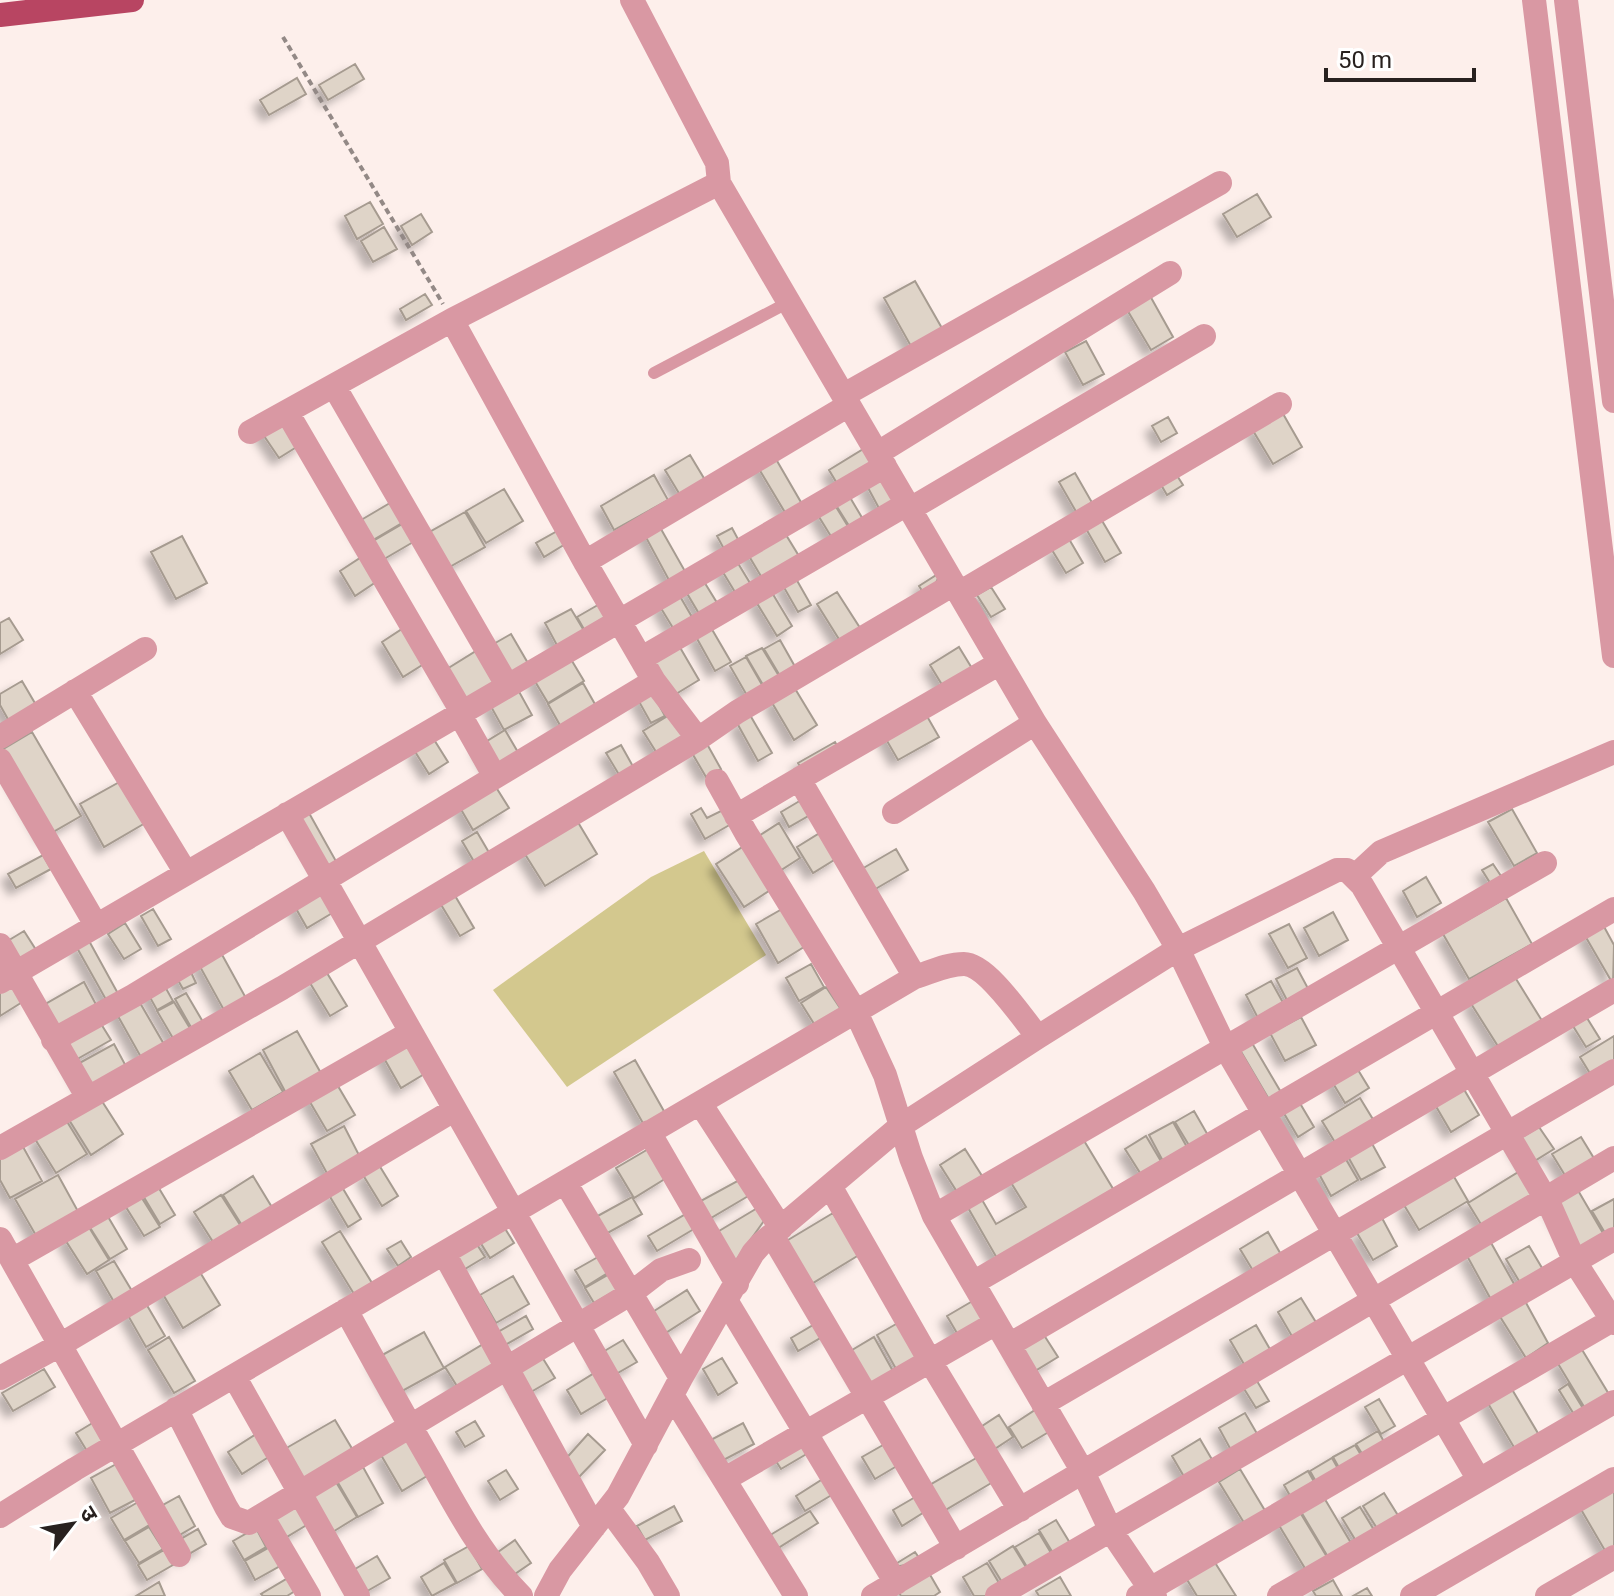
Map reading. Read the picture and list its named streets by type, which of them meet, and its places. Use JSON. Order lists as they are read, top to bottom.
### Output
{
  "scale_bar": "50 m",
  "north": "top right"
}
